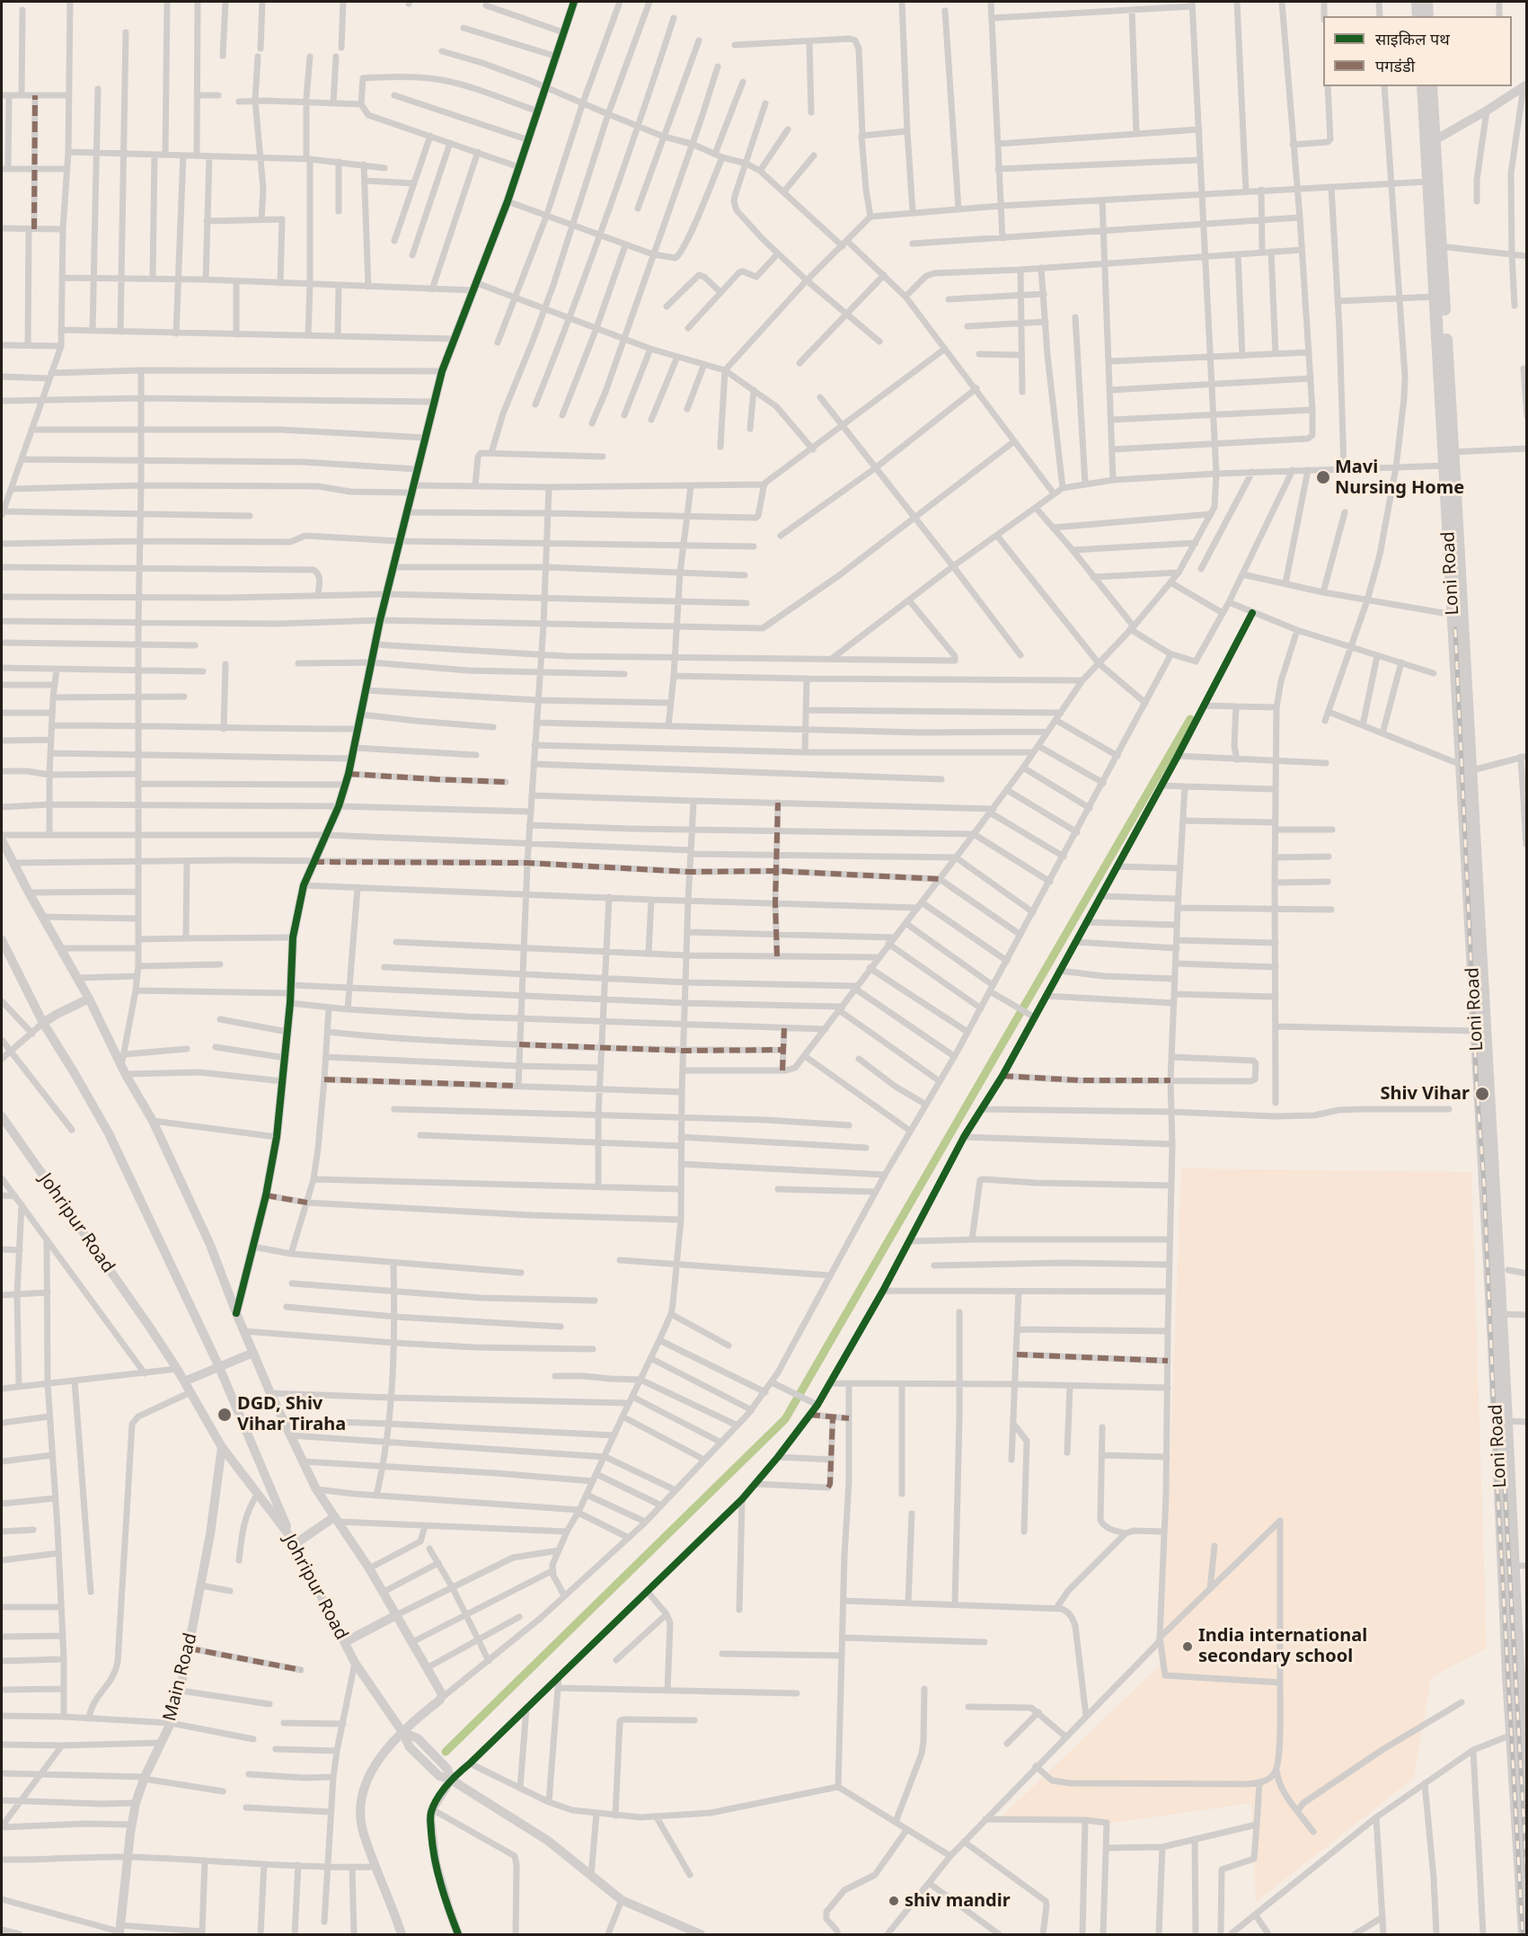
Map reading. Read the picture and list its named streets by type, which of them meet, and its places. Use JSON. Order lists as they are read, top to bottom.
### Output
{
  "streets": {
    "highway": ["Loni Road"],
    "street": ["Johripur Road", "Main Road"]
  },
  "crossings": [
    ["Johripur Road", "Main Road"]
  ],
  "places": [
    "Mavi Nursing Home",
    "Shiv Vihar",
    "DGD, Shiv Vihar Tiraha",
    "India international secondary school",
    "shiv mandir"
  ],
  "legend": ["साइकिल पथ", "पगडंडी"]
}
